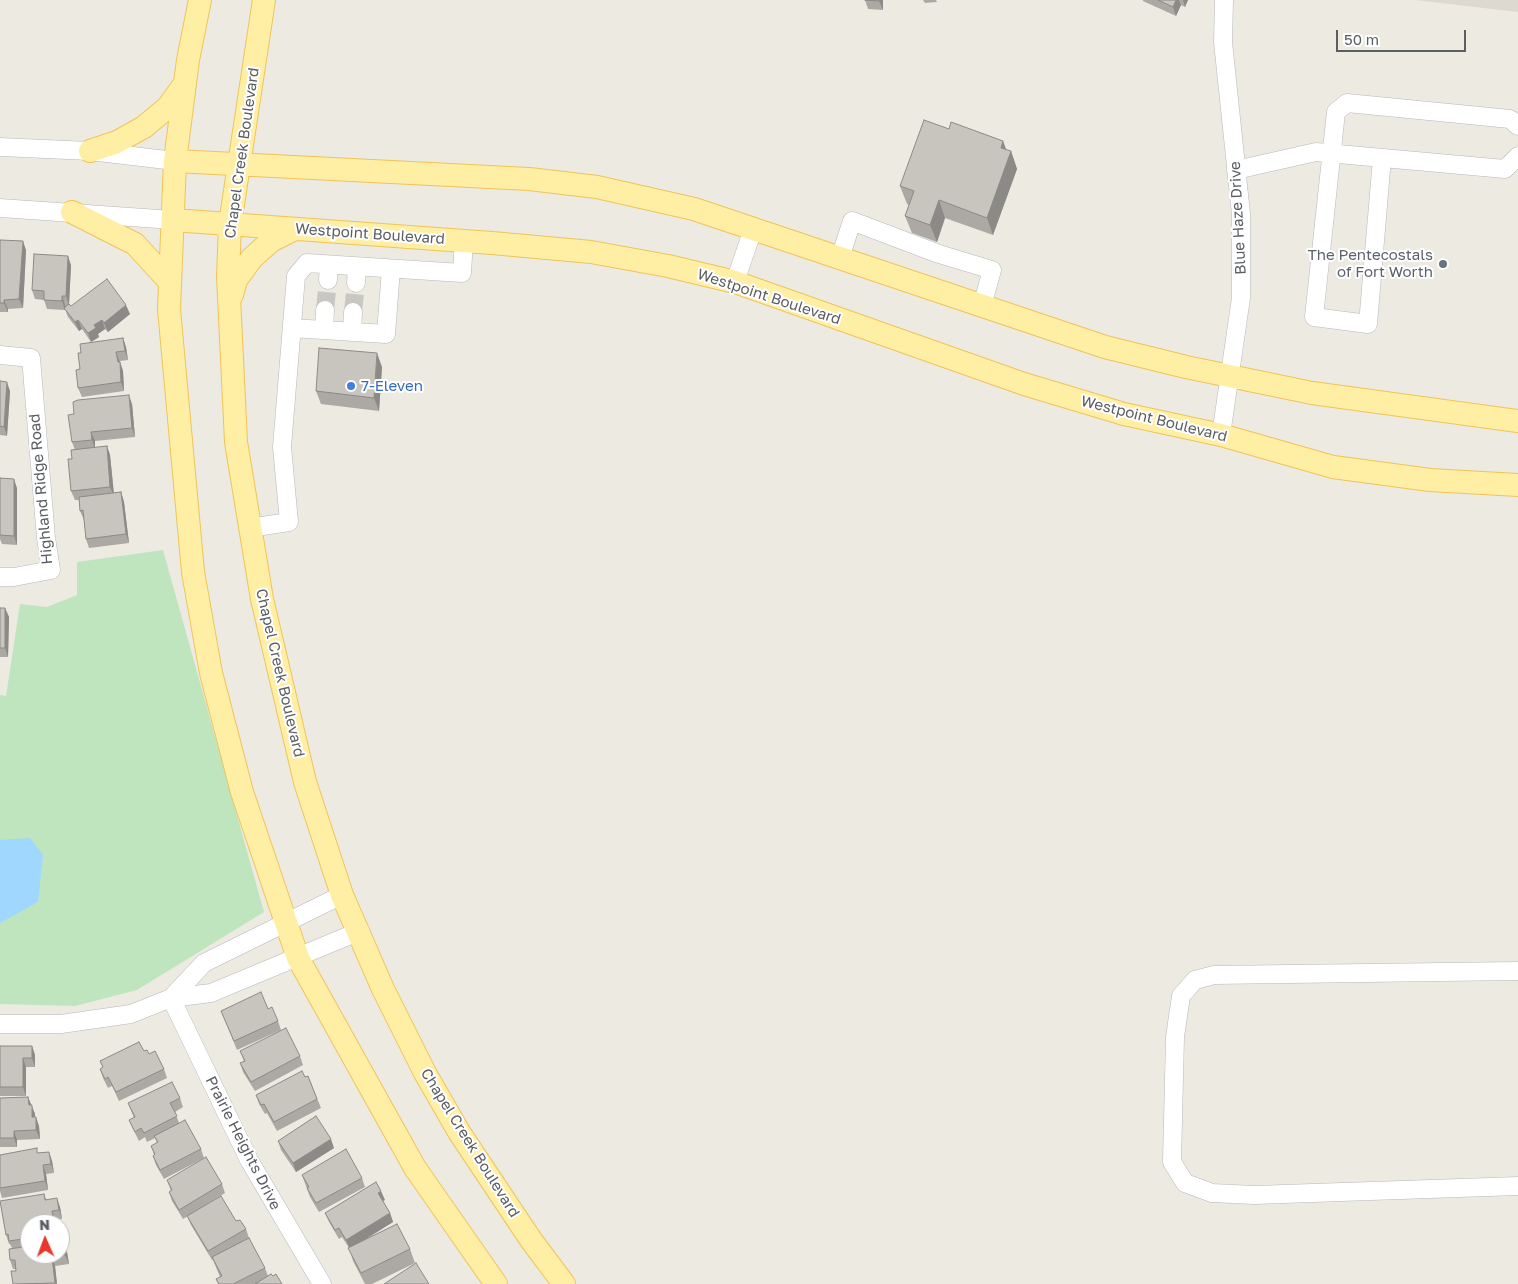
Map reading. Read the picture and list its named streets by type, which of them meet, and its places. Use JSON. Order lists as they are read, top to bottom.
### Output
{
  "streets": {
    "main road": ["Chapel Creek Boulevard", "Westpoint Boulevard"],
    "street": ["Blue Haze Drive", "Highland Ridge Road", "Prairie Heights Drive"]
  },
  "crossings": [
    ["Chapel Creek Boulevard", "Westpoint Boulevard"],
    ["Blue Haze Drive", "Westpoint Boulevard"]
  ],
  "places": ["The Pentecostals of Fort Worth", "7-Eleven"],
  "scale_bar": "50 m",
  "north": "top"
}
